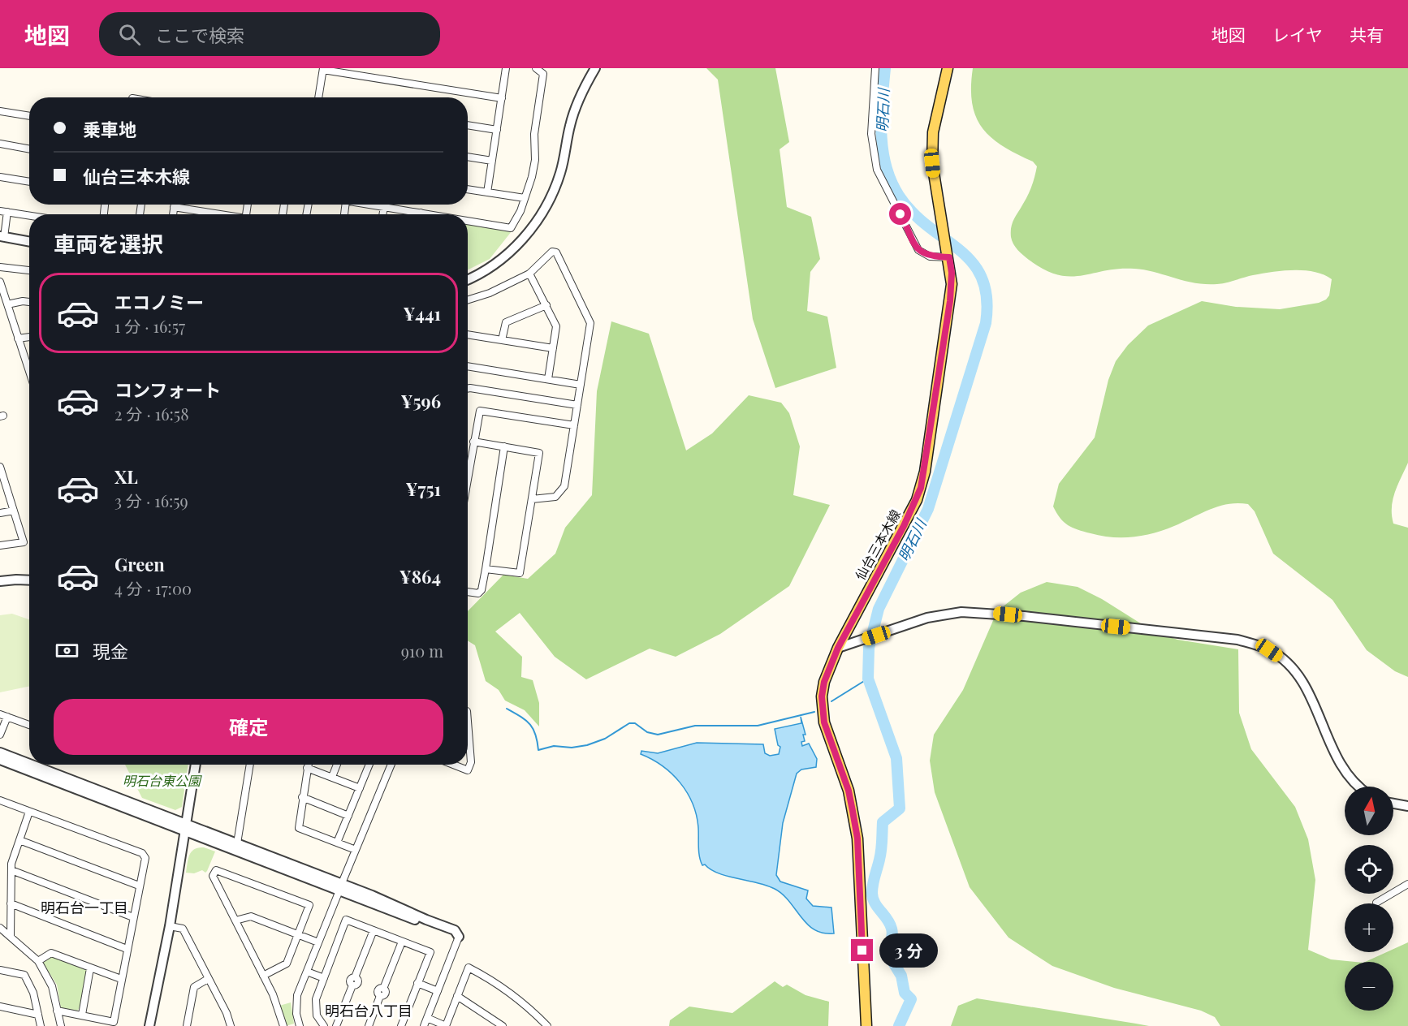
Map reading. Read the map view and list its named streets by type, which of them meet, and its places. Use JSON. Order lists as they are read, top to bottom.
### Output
{
  "streets": {
    "main road": ["仙台三本木線"]
  },
  "districts": ["明石台一丁目", "明石台八丁目"],
  "water": ["明石川"],
  "parks": ["明石台東公園"],
  "north": "top",
  "page": {
    "header": "地図",
    "search": "ここで検索",
    "nav": ["地図", "レイヤ", "共有"],
    "banner": ["乗車地", "仙台三本木線"],
    "heading": "車両を選択",
    "list": [
      {
        "name": "エコノミー",
        "note": "1 分 · 16:57",
        "value": "¥441"
      },
      {
        "name": "コンフォート",
        "note": "2 分 · 16:58",
        "value": "¥596"
      },
      {
        "name": "XL",
        "note": "3 分 · 16:59",
        "value": "¥751"
      },
      {
        "name": "Green",
        "note": "4 分 · 17:00",
        "value": "¥864"
      }
    ],
    "pay": ["現金", "910 m"],
    "buttons": "確定",
    "map_buttons": ["+", "−"],
    "bubble": "3 分"
  }
}
